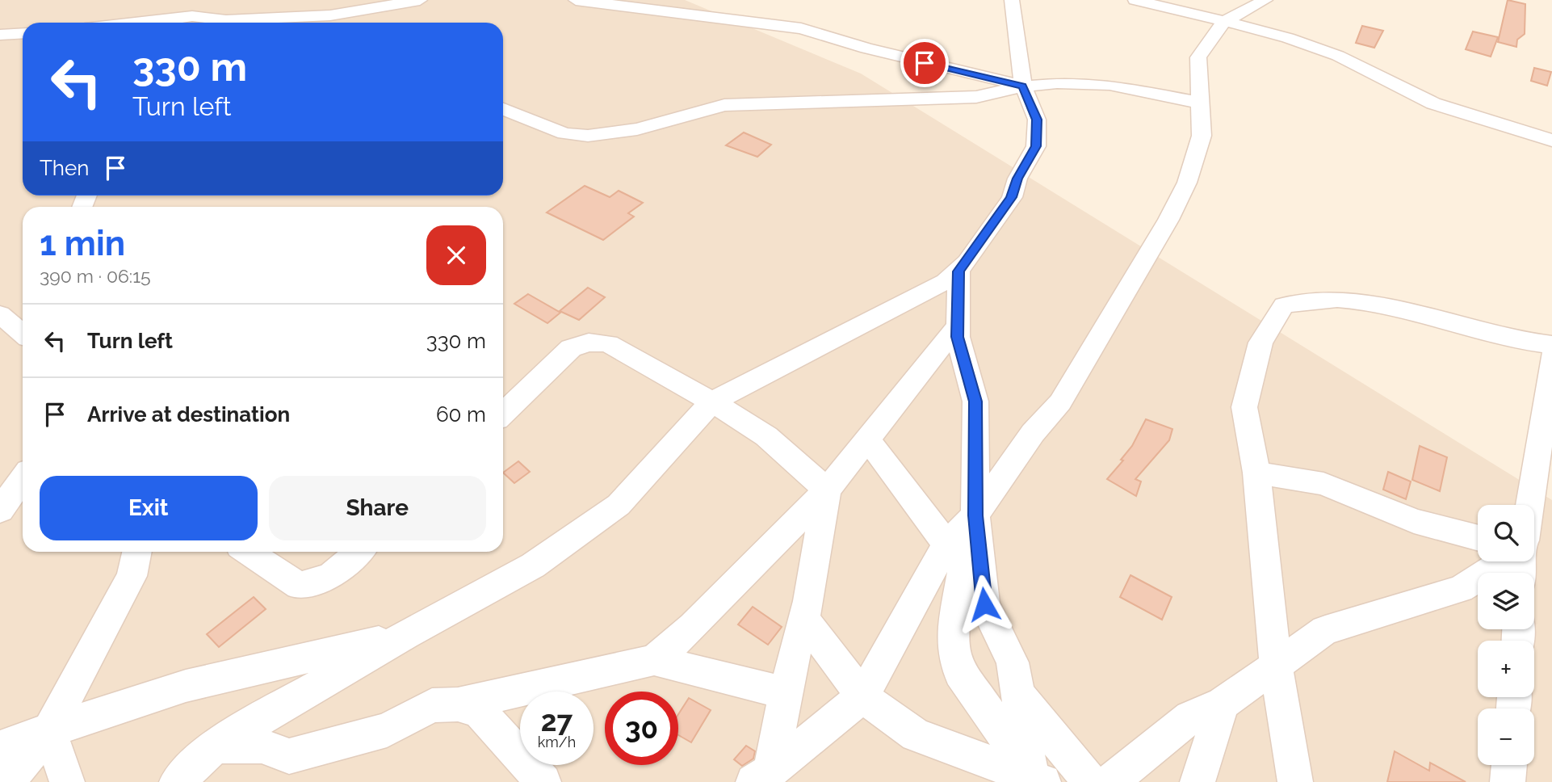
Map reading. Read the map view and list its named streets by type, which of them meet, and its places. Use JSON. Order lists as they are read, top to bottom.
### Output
{
  "page": {
    "turn": ["330 m", "Turn left"],
    "then": "Then",
    "heading": ["1 min", "390 m · 06:15"],
    "list": [
      {
        "name": "Turn left",
        "value": "330 m"
      },
      {
        "name": "Arrive at destination",
        "value": "60 m"
      }
    ],
    "buttons": ["Exit", "Share"],
    "map_buttons": ["+", "−"],
    "speed": "27 km/h",
    "limit": "30"
  }
}
